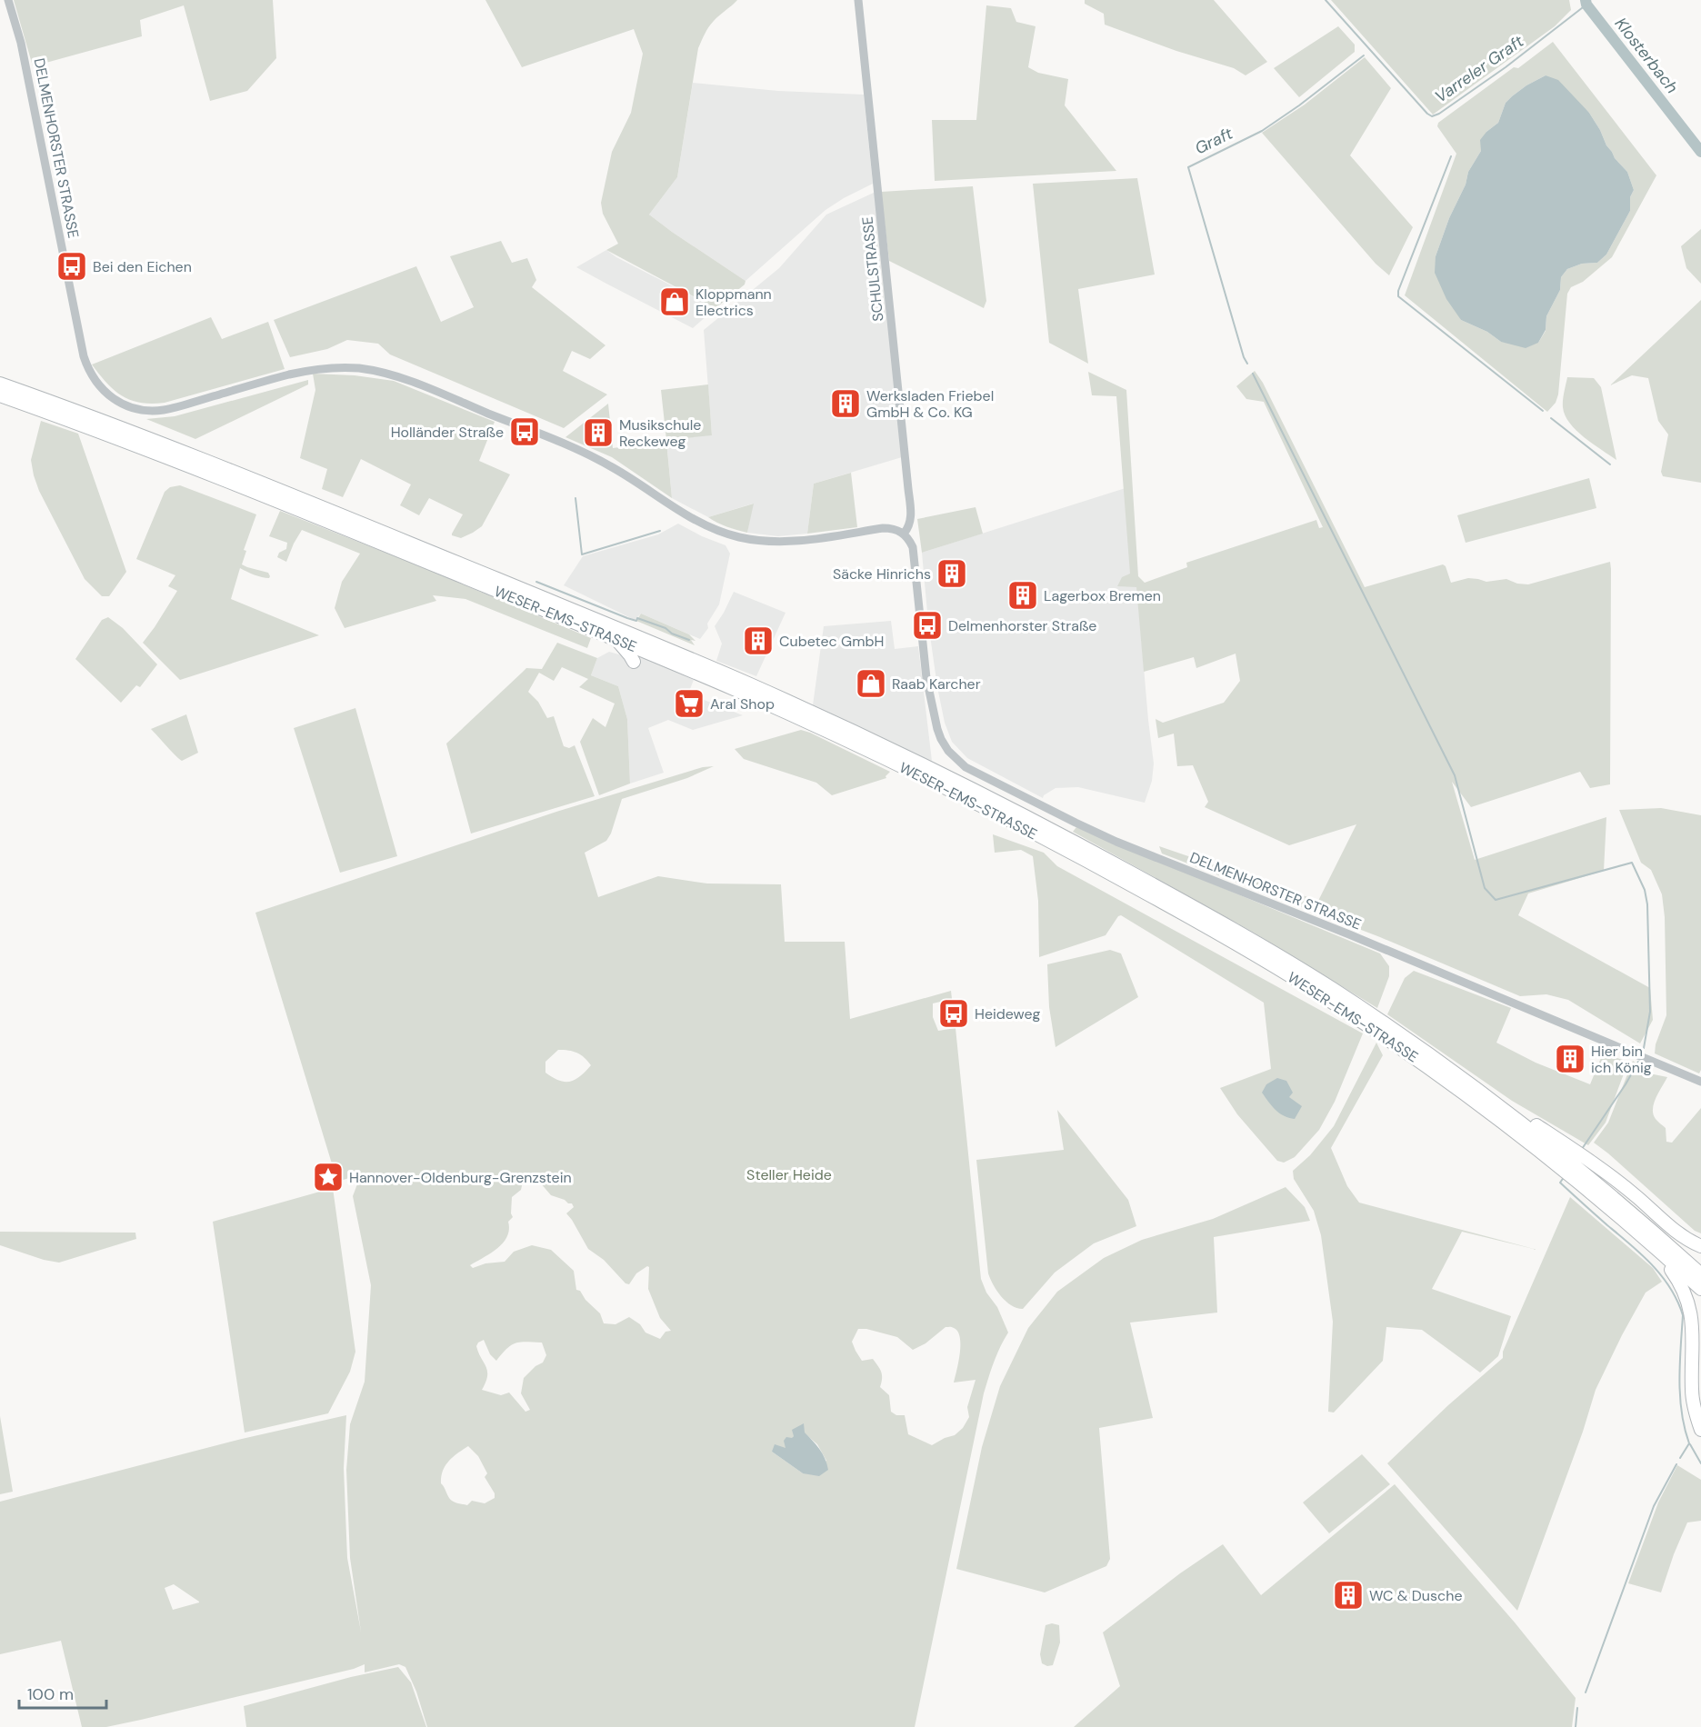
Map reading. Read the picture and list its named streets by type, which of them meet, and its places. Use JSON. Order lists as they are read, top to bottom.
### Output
{
  "streets": {
    "highway": ["WESER-EMS-STRASSE"],
    "street": ["DELMENHORSTER STRASSE", "SCHULSTRASSE"]
  },
  "crossings": [
    ["DELMENHORSTER STRASSE", "SCHULSTRASSE"]
  ],
  "water": ["Klosterbach", "Varreler Graft", "Graft"],
  "parks": ["Steller Heide"],
  "places": {
    "bus stop": [
      "Bei den Eichen",
      "Holländer Straße",
      "Delmenhorster Straße",
      "Heideweg"
    ],
    "shop": ["Kloppmann Electrics", "Raab Karcher"],
    "building": [
      "Werksladen Friebel GmbH & Co. KG",
      "Musikschule Reckeweg",
      "Säcke Hinrichs",
      "Lagerbox Bremen",
      "Cubetec GmbH",
      "Hier bin ich König",
      "WC & Dusche"
    ],
    "supermarket": ["Aral Shop"],
    "place": ["Hannover-Oldenburg-Grenzstein"]
  },
  "scale_bar": "100 m"
}
